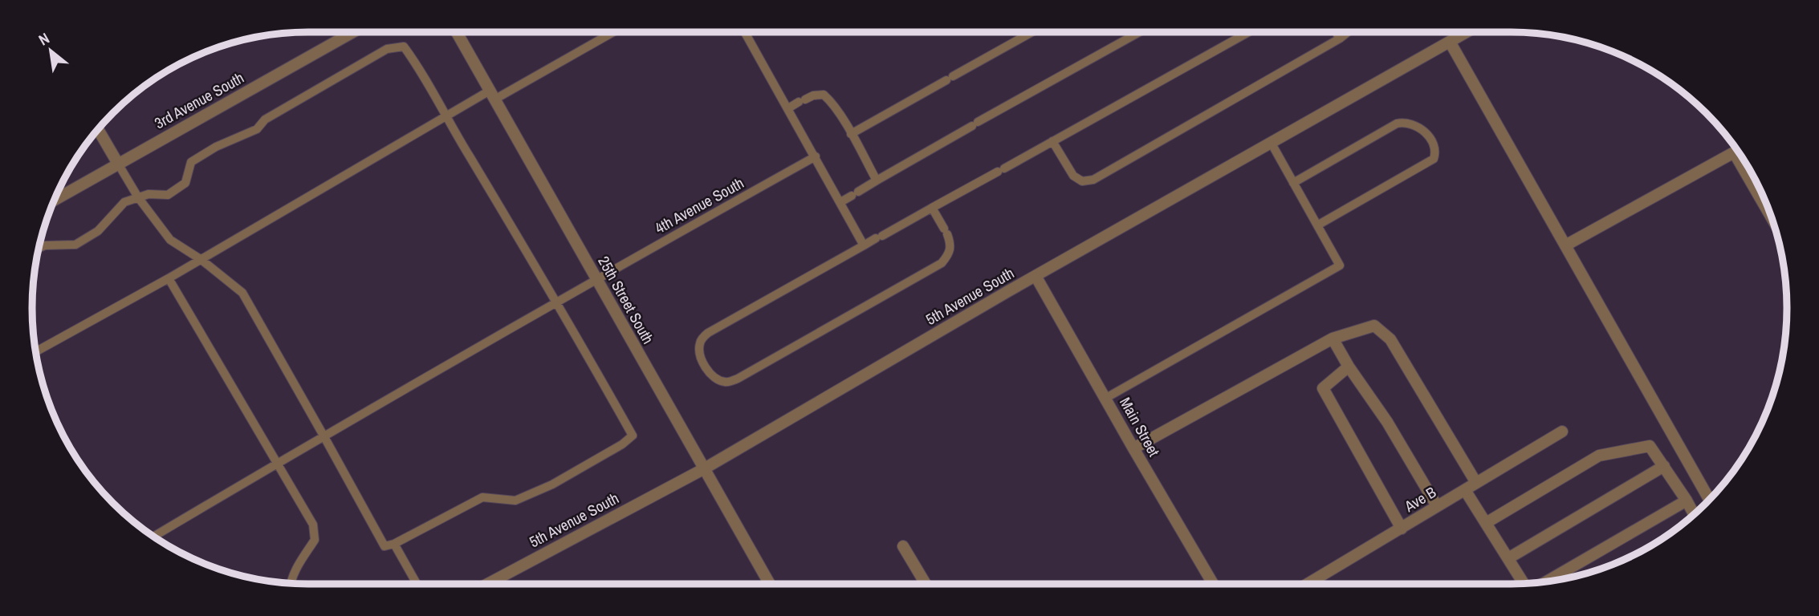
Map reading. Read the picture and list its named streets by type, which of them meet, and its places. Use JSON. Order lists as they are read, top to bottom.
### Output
{
  "streets": {
    "street": [
      "3rd Avenue South",
      "5th Avenue South",
      "25th Street South",
      "Main Street",
      "Ave B"
    ],
    "lane": ["4th Avenue South"]
  },
  "crossings": [
    ["4th Avenue South", "25th Street South"],
    ["5th Avenue South", "25th Street South"],
    ["5th Avenue South", "Main Street"]
  ],
  "north": "top left"
}
